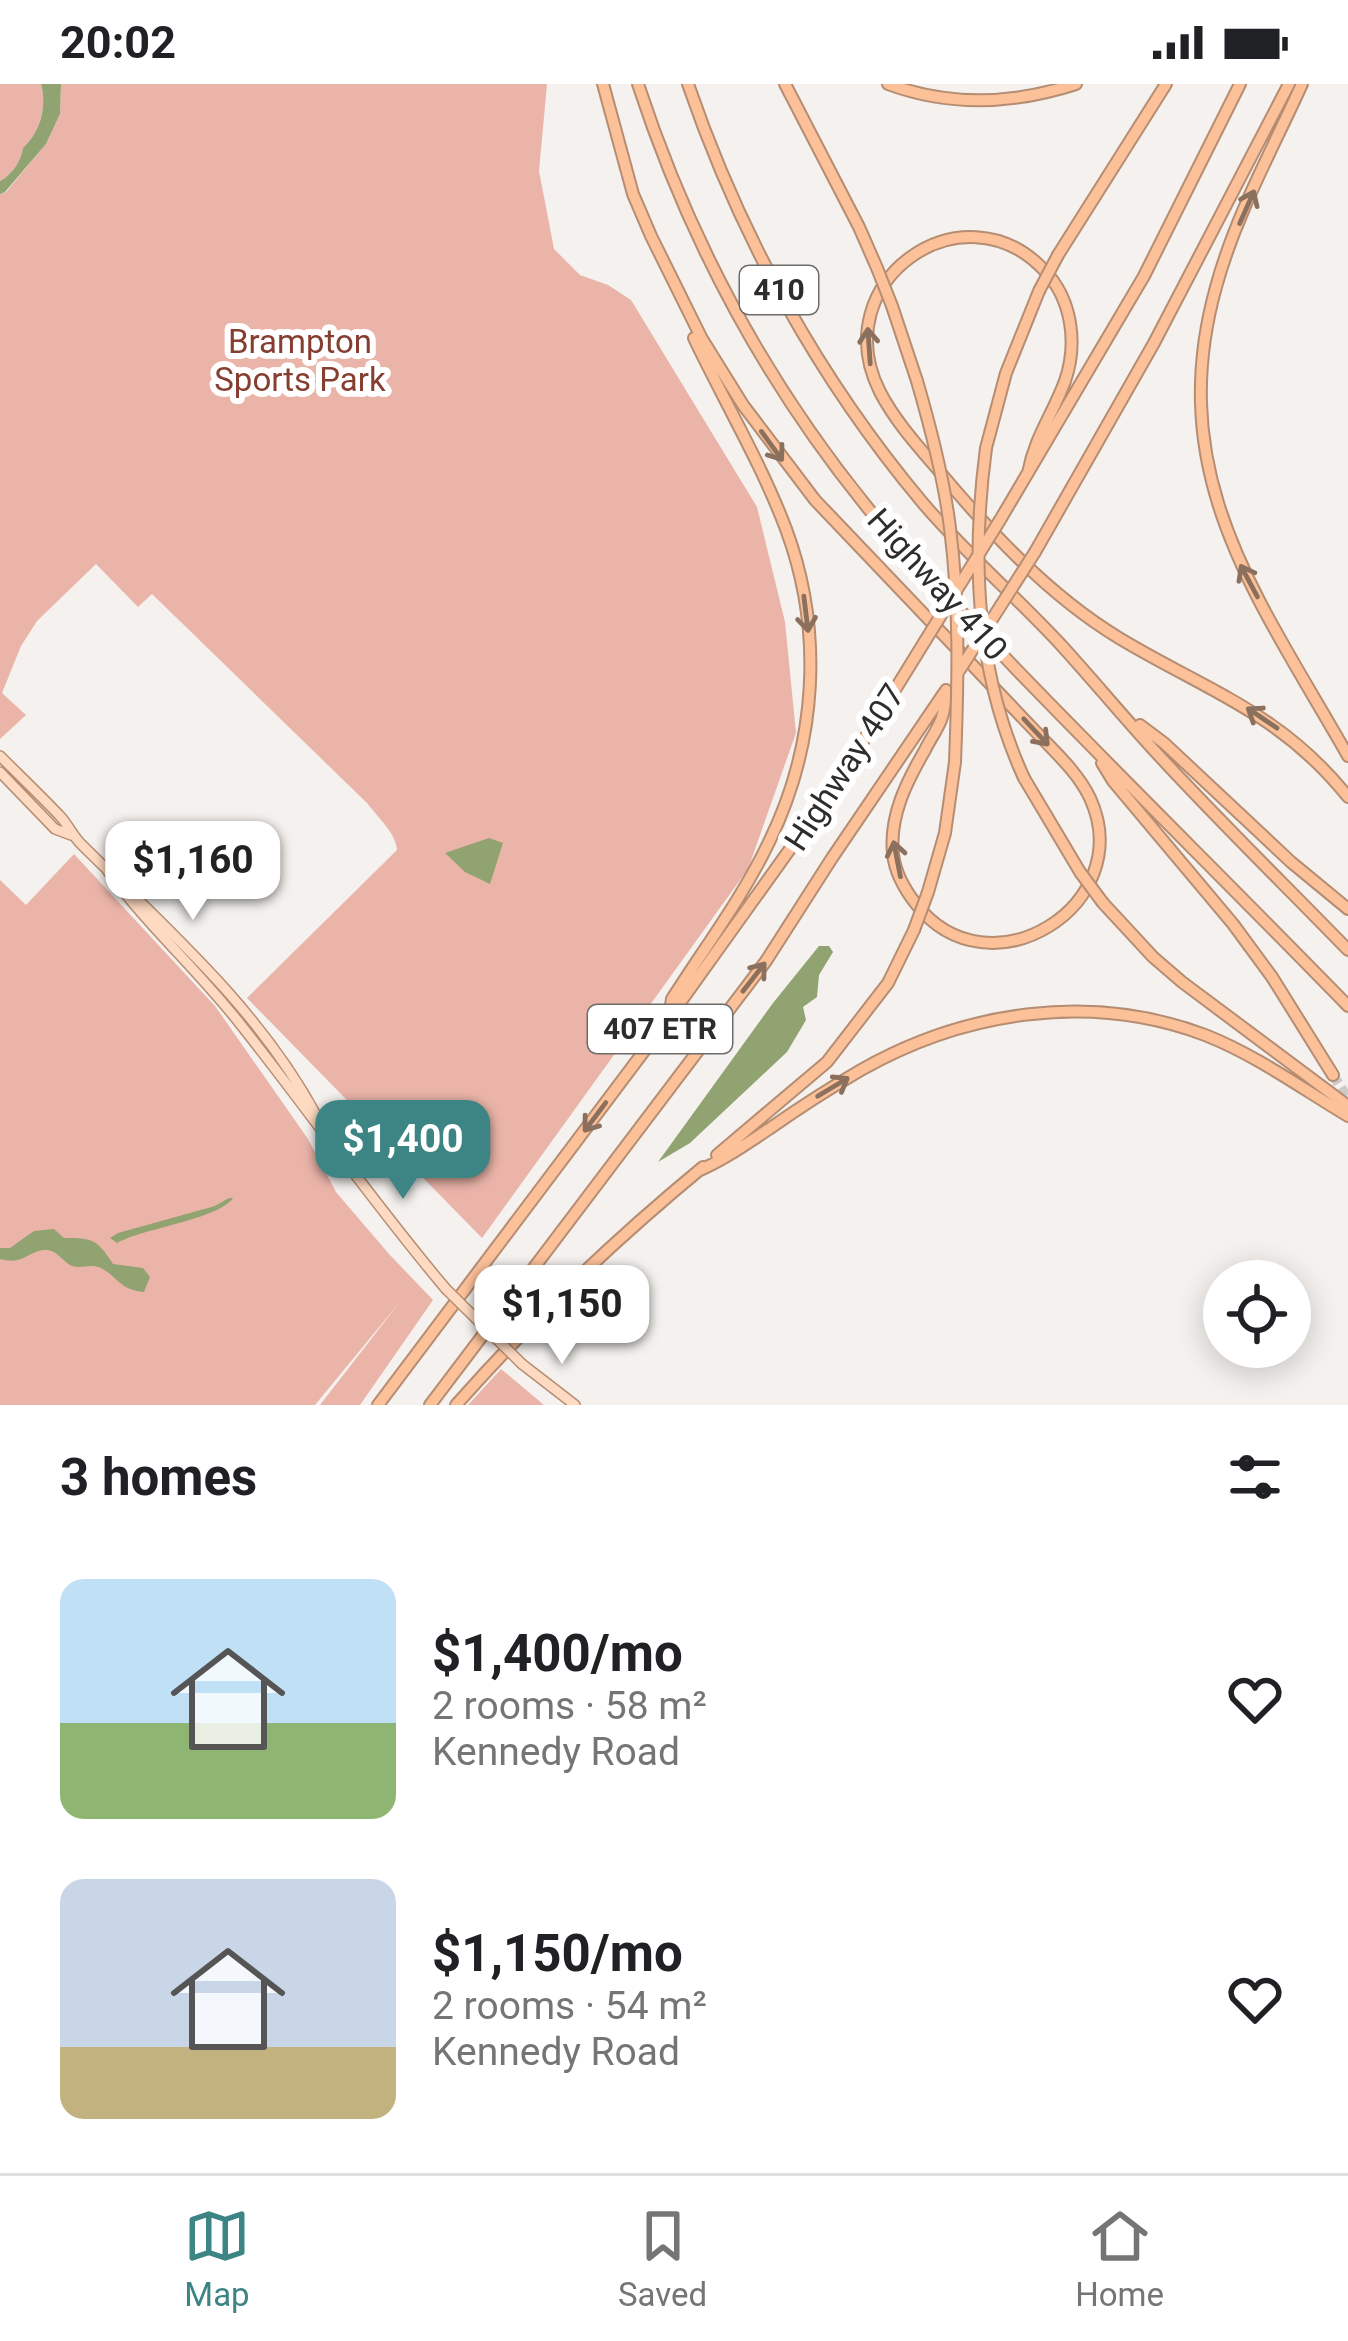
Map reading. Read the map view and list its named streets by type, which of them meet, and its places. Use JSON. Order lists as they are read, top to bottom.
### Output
{
  "streets": {
    "highway": [
      "410",
      "Highway 410",
      "Highway 407",
      "407 ETR"
    ]
  },
  "parks": ["Brampton Sports Park"],
  "page": {
    "status": "20:02",
    "price": ["$1,160", "$1,400", "$1,150"],
    "heading": "3 homes",
    "list": [
      {
        "name": "$1,400/mo",
        "note": "2 rooms · 58 m² · Kennedy Road"
      },
      {
        "name": "$1,150/mo",
        "note": "2 rooms · 54 m² · Kennedy Road"
      }
    ],
    "tabs": ["Map", "Saved", "Home"]
  }
}
